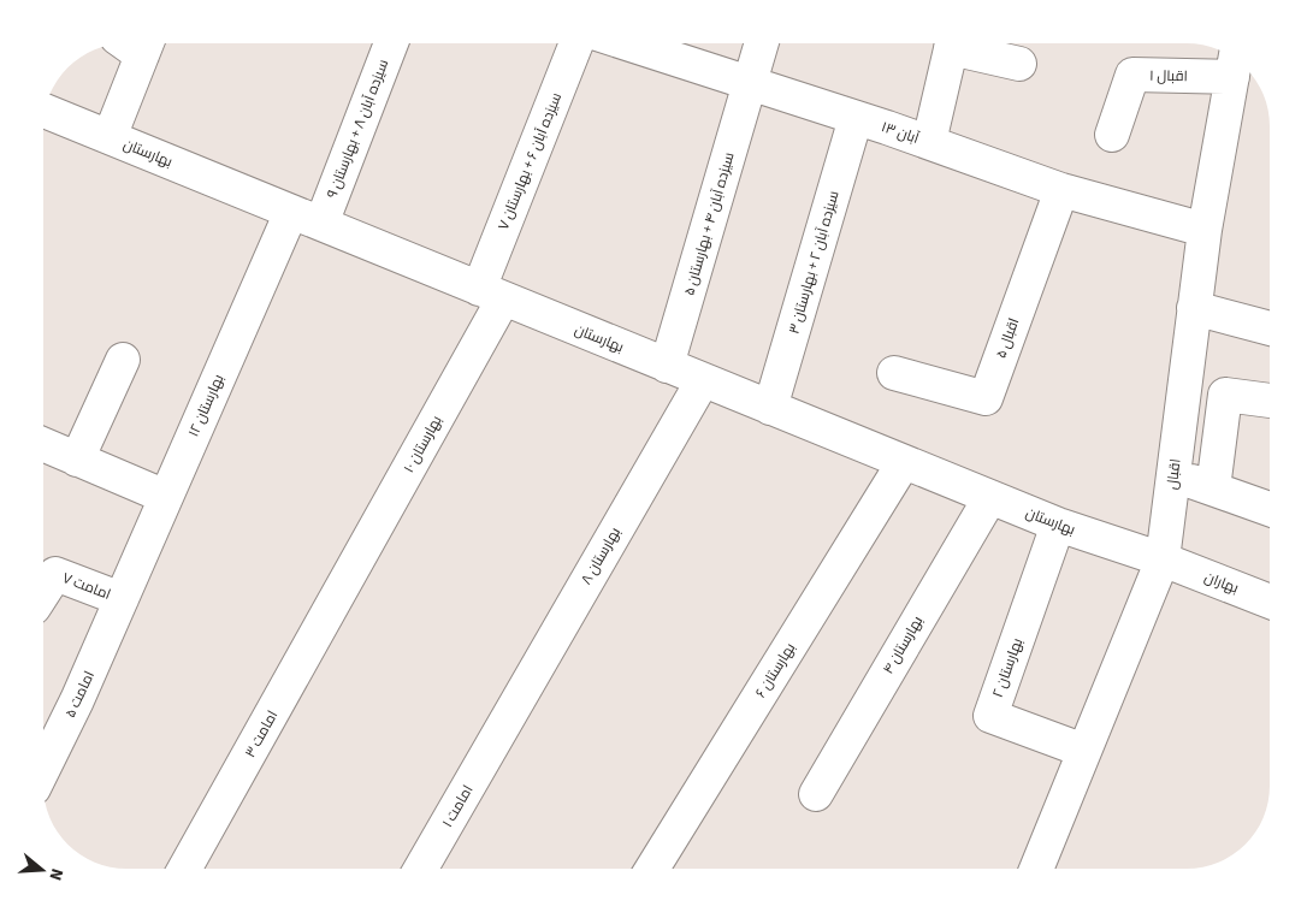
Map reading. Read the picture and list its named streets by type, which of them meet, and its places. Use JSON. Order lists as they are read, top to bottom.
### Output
{
  "streets": {
    "street": [
      "اقبال ۱",
      "سیزده آبان ۸ + بهارستان ۹",
      "۱۳ آبان",
      "بهارستان",
      "سیزده آبان ۶ + بهارستان ۷",
      "سیزده آبان ۴ + بهارستان ۵",
      "سیزده آبان ۲ + بهارستان ۳",
      "اقبال ۵",
      "بهارستان ۱۲",
      "بهارستان ۱۰",
      "اقبال",
      "بهارستان ۸",
      "بهاران",
      "امامت ۷",
      "بهارستان ۴",
      "بهارستان ۲",
      "بهارستان ۶",
      "امامت ۵",
      "امامت ۳",
      "امامت ۱"
    ]
  },
  "crossings": [
    ["اقبال ۱", "اقبال"],
    ["سیزده آبان ۸ + بهارستان ۹", "بهارستان"],
    ["۱۳ آبان", "سیزده آبان ۴ + بهارستان ۵"],
    ["۱۳ آبان", "سیزده آبان ۲ + بهارستان ۳"],
    ["۱۳ آبان", "اقبال ۵"],
    ["۱۳ آبان", "اقبال"],
    ["بهارستان", "سیزده آبان ۶ + بهارستان ۷"],
    ["بهارستان", "سیزده آبان ۴ + بهارستان ۵"],
    ["بهارستان", "سیزده آبان ۲ + بهارستان ۳"],
    ["بهارستان", "بهارستان ۱۲"],
    ["بهارستان", "بهارستان ۱۰"],
    ["بهارستان", "اقبال"],
    ["بهارستان", "بهارستان ۸"],
    ["بهارستان", "بهاران"],
    ["بهارستان", "بهارستان ۴"],
    ["بهارستان", "بهارستان ۲"],
    ["بهارستان", "بهارستان ۶"],
    ["سیزده آبان ۶ + بهارستان ۷", "بهارستان ۱۰"],
    ["بهارستان ۱۲", "امامت ۷"],
    ["بهارستان ۱۲", "امامت ۵"],
    ["بهارستان ۱۰", "امامت ۳"],
    ["اقبال", "بهاران"],
    ["اقبال", "بهارستان ۲"],
    ["بهارستان ۸", "امامت ۱"],
    ["امامت ۷", "امامت ۵"]
  ],
  "north": "right"
}
